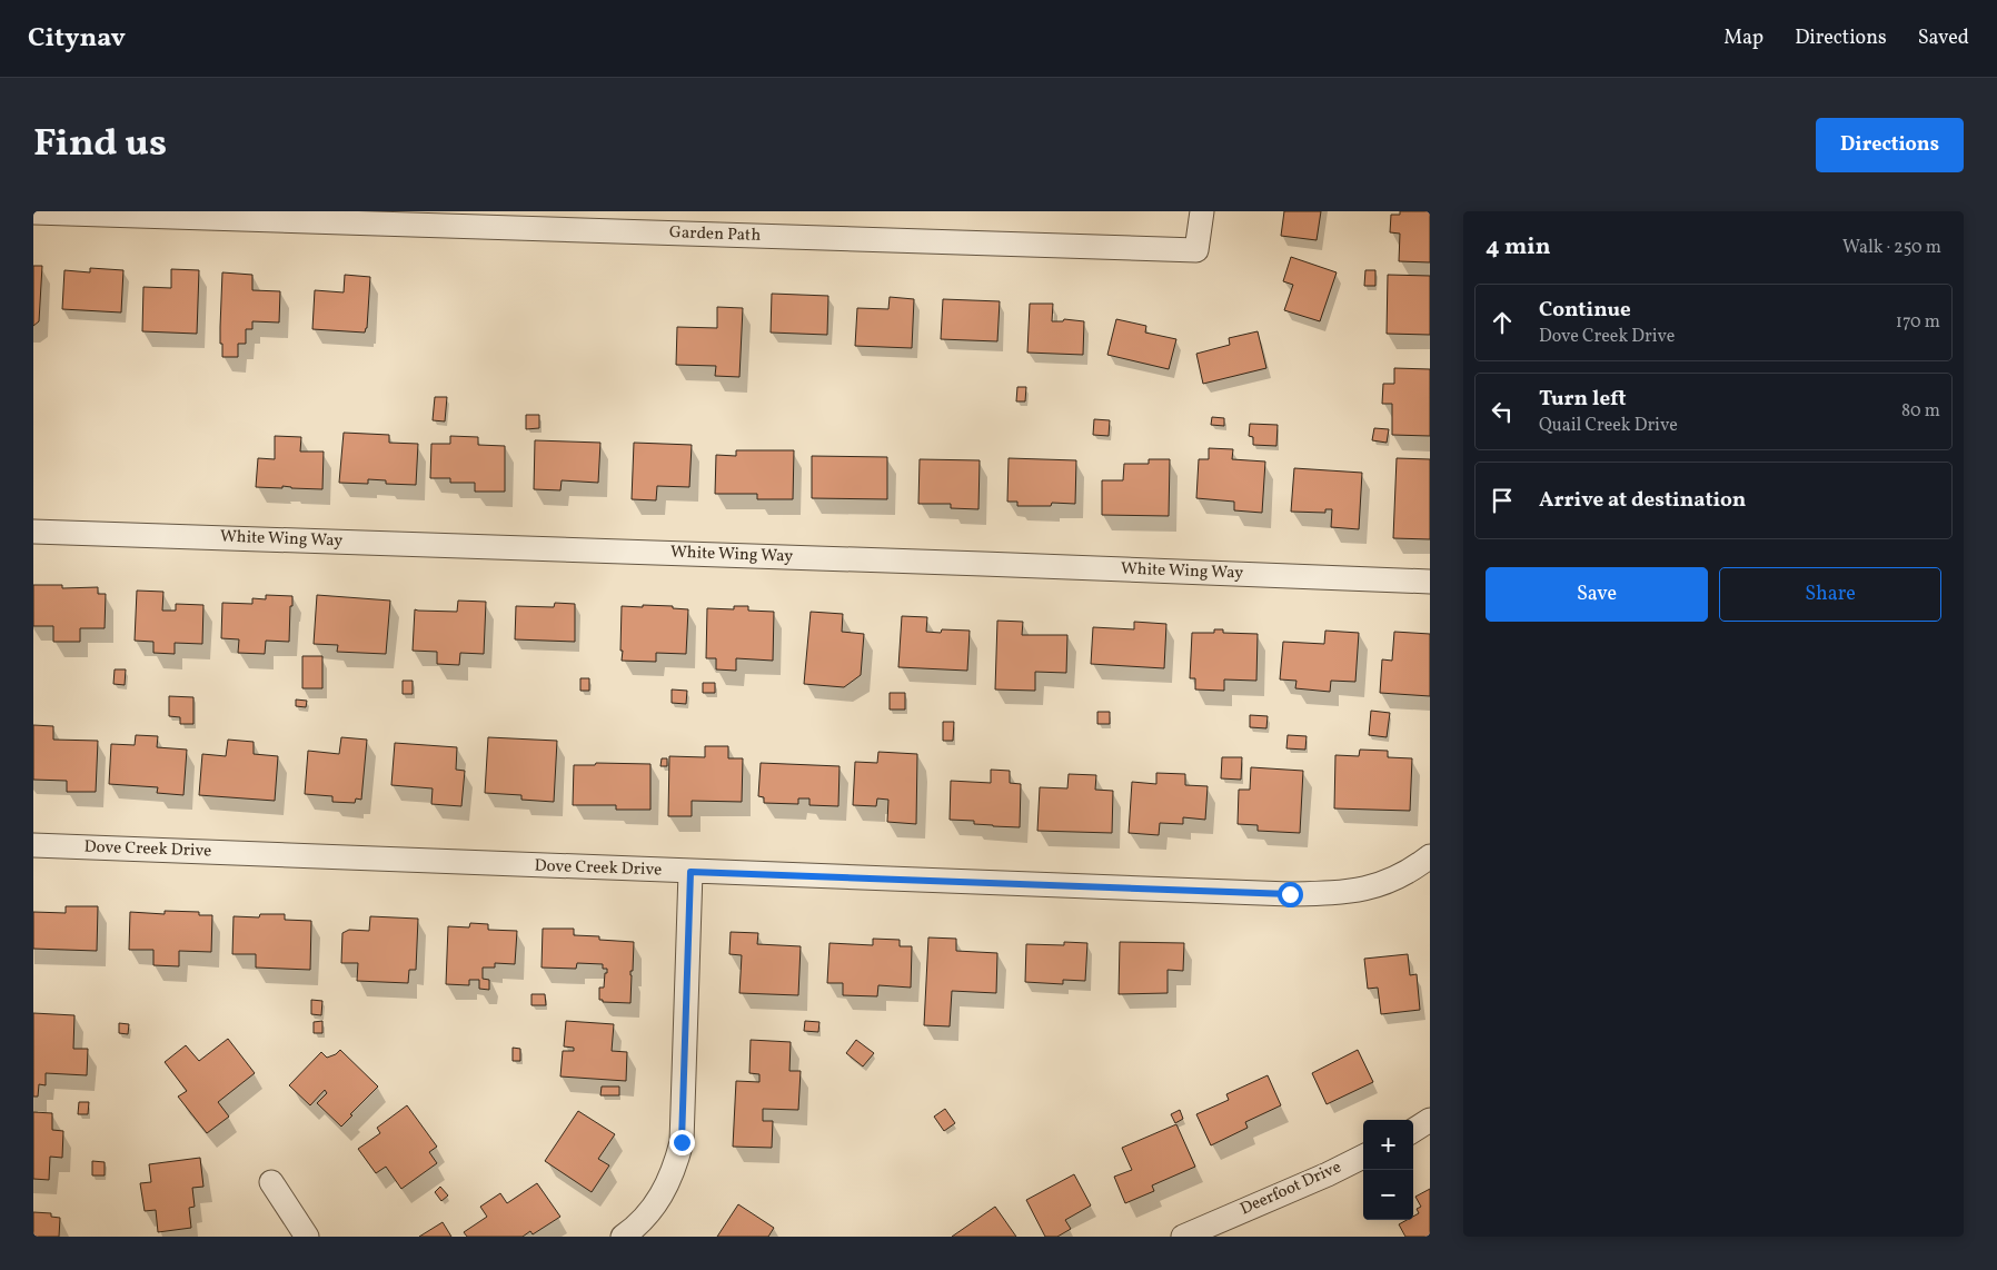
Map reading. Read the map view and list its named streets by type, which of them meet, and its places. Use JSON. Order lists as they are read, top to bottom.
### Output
{
  "streets": {
    "street": [
      "Garden Path",
      "White Wing Way",
      "Dove Creek Drive",
      "Deerfoot Drive"
    ]
  },
  "page": {
    "header": "Citynav",
    "nav": ["Map", "Directions", "Saved"],
    "title": "Find us",
    "buttons": [
      "Directions",
      ["Save", "Share"]
    ],
    "heading": ["4 min", "Walk · 250 m"],
    "list": [
      ["Continue", "Dove Creek Drive", "170 m"],
      ["Turn left", "Quail Creek Drive", "80 m"],
      "Arrive at destination"
    ],
    "map_buttons": ["+", "−"]
  }
}
